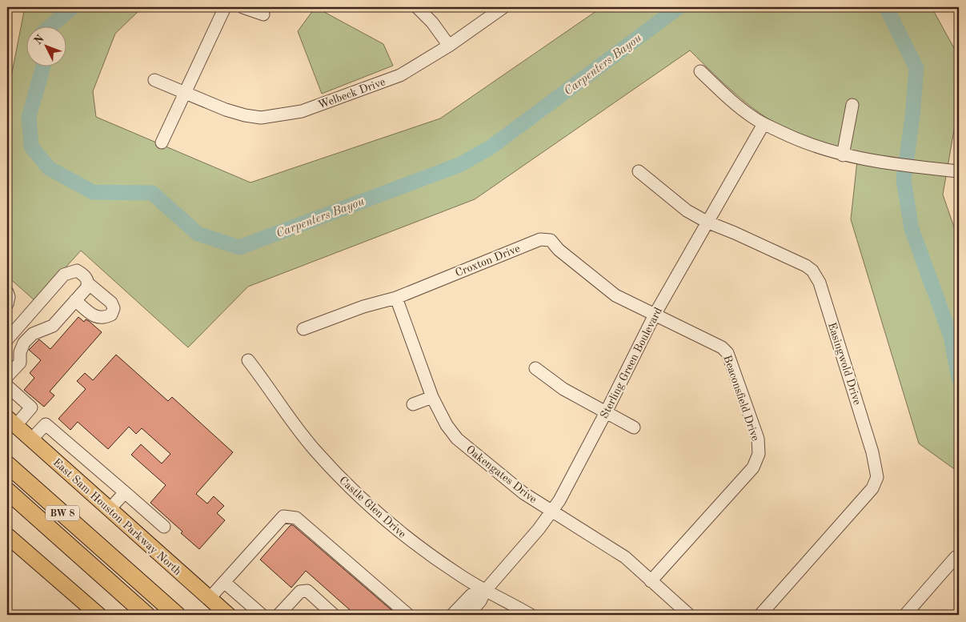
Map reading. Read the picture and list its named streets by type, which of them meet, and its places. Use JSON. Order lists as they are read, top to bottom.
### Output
{
  "streets": {
    "highway": ["BW 8"],
    "main road": ["East Sam Houston Parkway North"],
    "street": [
      "Welbeck Drive",
      "Croxton Drive",
      "Sterling Green Boulevard",
      "Easingwold Drive",
      "Beaconsfield Drive",
      "Oakengates Drive",
      "Castle Glen Drive"
    ]
  },
  "crossings": [
    ["Croxton Drive", "Sterling Green Boulevard"],
    ["Croxton Drive", "Beaconsfield Drive"],
    ["Croxton Drive", "Oakengates Drive"],
    ["Sterling Green Boulevard", "Easingwold Drive"],
    ["Sterling Green Boulevard", "Beaconsfield Drive"],
    ["Sterling Green Boulevard", "Oakengates Drive"],
    ["Sterling Green Boulevard", "Castle Glen Drive"],
    ["Beaconsfield Drive", "Oakengates Drive"]
  ],
  "water": ["Carpenters Bayou"],
  "north": "top left"
}
